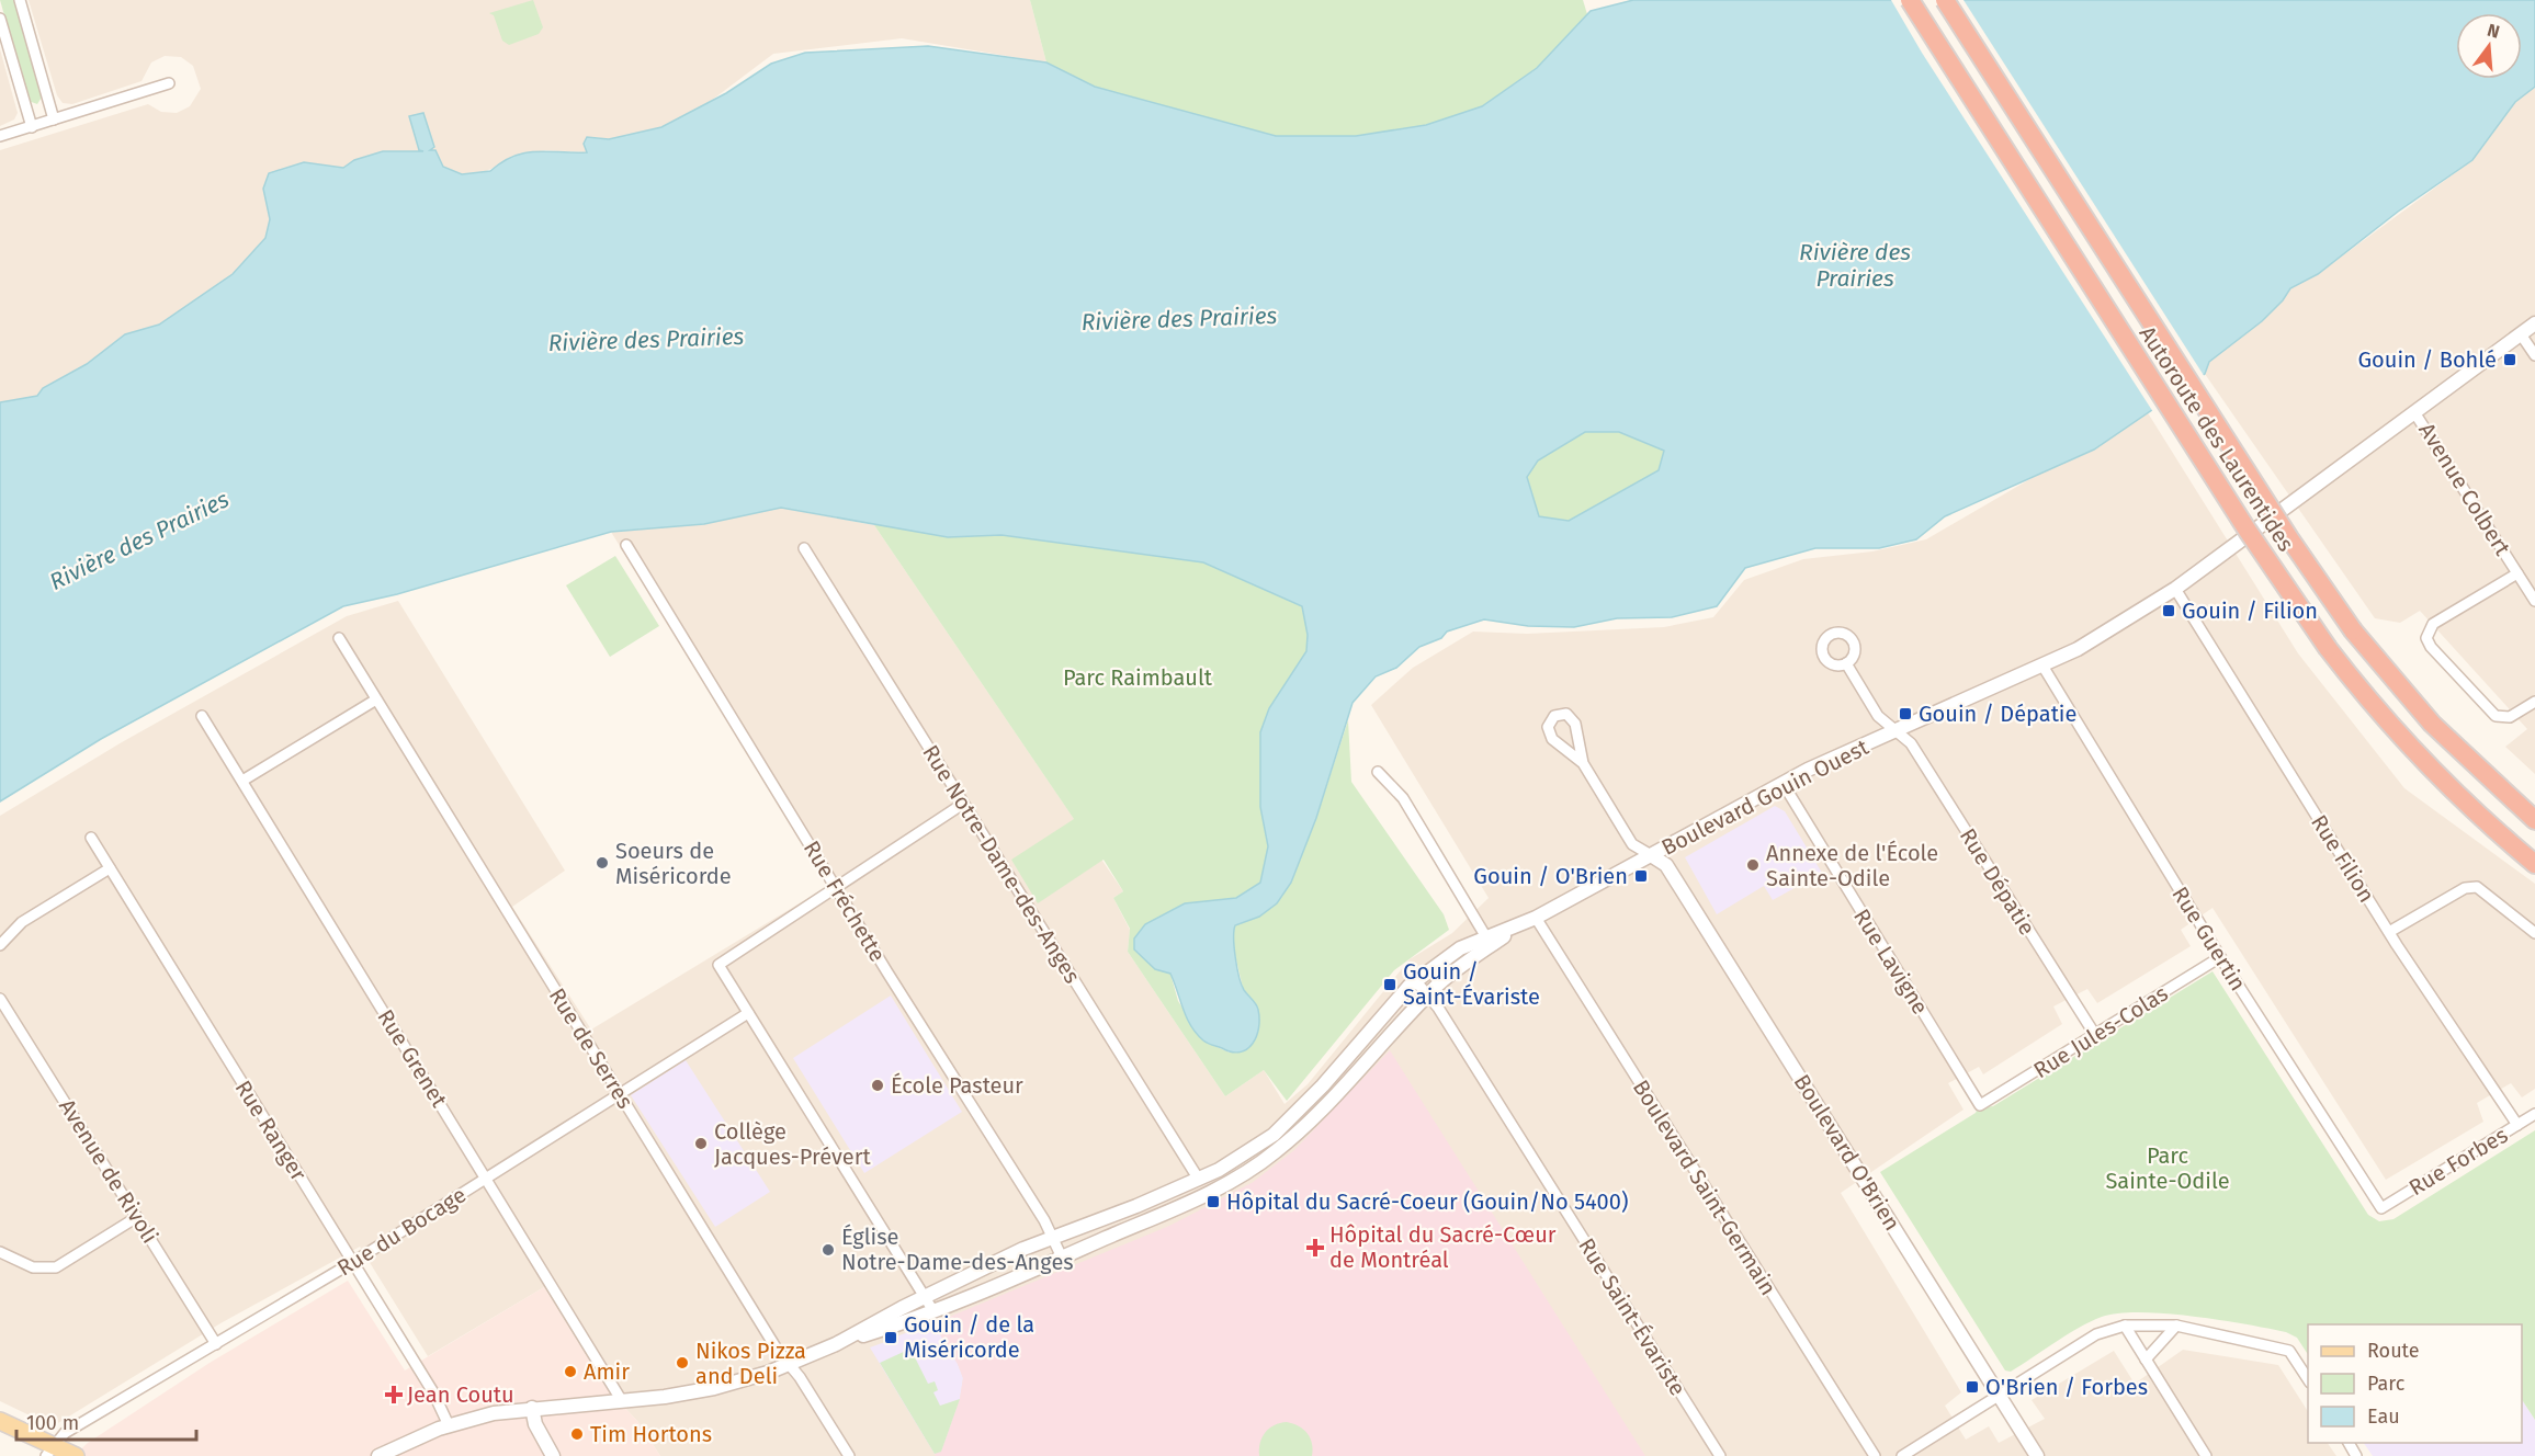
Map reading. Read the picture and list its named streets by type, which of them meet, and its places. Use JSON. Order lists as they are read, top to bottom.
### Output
{
  "streets": {
    "highway": ["Autoroute des Laurentides"],
    "street": [
      "Avenue Colbert",
      "Boulevard Gouin Ouest",
      "Rue Filion",
      "Rue Notre-Dame-des-Anges",
      "Rue Dépatie",
      "Rue Fréchette",
      "Rue Guertin",
      "Rue Lavigne",
      "Rue Jules-Colas",
      "Rue de Serres",
      "Rue Grenet",
      "Rue Ranger",
      "Boulevard O'Brien",
      "Rue Forbes",
      "Avenue de Rivoli",
      "Boulevard Saint-Germain",
      "Rue du Bocage",
      "Rue Saint-Évariste"
    ]
  },
  "crossings": [
    ["Avenue Colbert", "Boulevard Gouin Ouest"],
    ["Boulevard Gouin Ouest", "Rue Filion"],
    ["Boulevard Gouin Ouest", "Rue Notre-Dame-des-Anges"],
    ["Boulevard Gouin Ouest", "Rue Dépatie"],
    ["Boulevard Gouin Ouest", "Rue Fréchette"],
    ["Boulevard Gouin Ouest", "Rue Guertin"],
    ["Boulevard Gouin Ouest", "Rue Lavigne"],
    ["Boulevard Gouin Ouest", "Rue de Serres"],
    ["Boulevard Gouin Ouest", "Rue Grenet"],
    ["Boulevard Gouin Ouest", "Rue Ranger"],
    ["Boulevard Gouin Ouest", "Boulevard O'Brien"],
    ["Boulevard Gouin Ouest", "Boulevard Saint-Germain"],
    ["Boulevard Gouin Ouest", "Rue Saint-Évariste"],
    ["Rue Filion", "Rue Forbes"],
    ["Rue Dépatie", "Rue Jules-Colas"],
    ["Rue Guertin", "Rue Jules-Colas"],
    ["Rue Guertin", "Rue Forbes"],
    ["Rue Lavigne", "Rue Jules-Colas"],
    ["Rue de Serres", "Rue du Bocage"],
    ["Rue Grenet", "Rue du Bocage"],
    ["Rue Ranger", "Rue du Bocage"],
    ["Avenue de Rivoli", "Rue du Bocage"]
  ],
  "water": ["Rivière des Prairies"],
  "parks": ["Parc Raimbault", "Parc Sainte-Odile"],
  "places": {
    "transit": [
      "Gouin / Bohlé",
      "Gouin / Filion",
      "Gouin / Dépatie",
      "Gouin / O'Brien",
      "Gouin / Saint-Évariste",
      "Hôpital du Sacré-Coeur (Gouin/No 5400)",
      "Gouin / de la Miséricorde",
      "O'Brien / Forbes"
    ],
    "other": [
      "Soeurs de Miséricorde",
      "Annexe de l'École Sainte-Odile",
      "École Pasteur",
      "Collège Jacques-Prévert",
      "Église Notre-Dame-des-Anges",
      "Nikos Pizza and Deli",
      "Amir",
      "Tim Hortons"
    ],
    "health": ["Hôpital du Sacré-Cœur de Montréal", "Jean Coutu"]
  },
  "legend": ["Route", "Parc", "Eau"],
  "scale_bar": "100 m",
  "north": "top"
}
